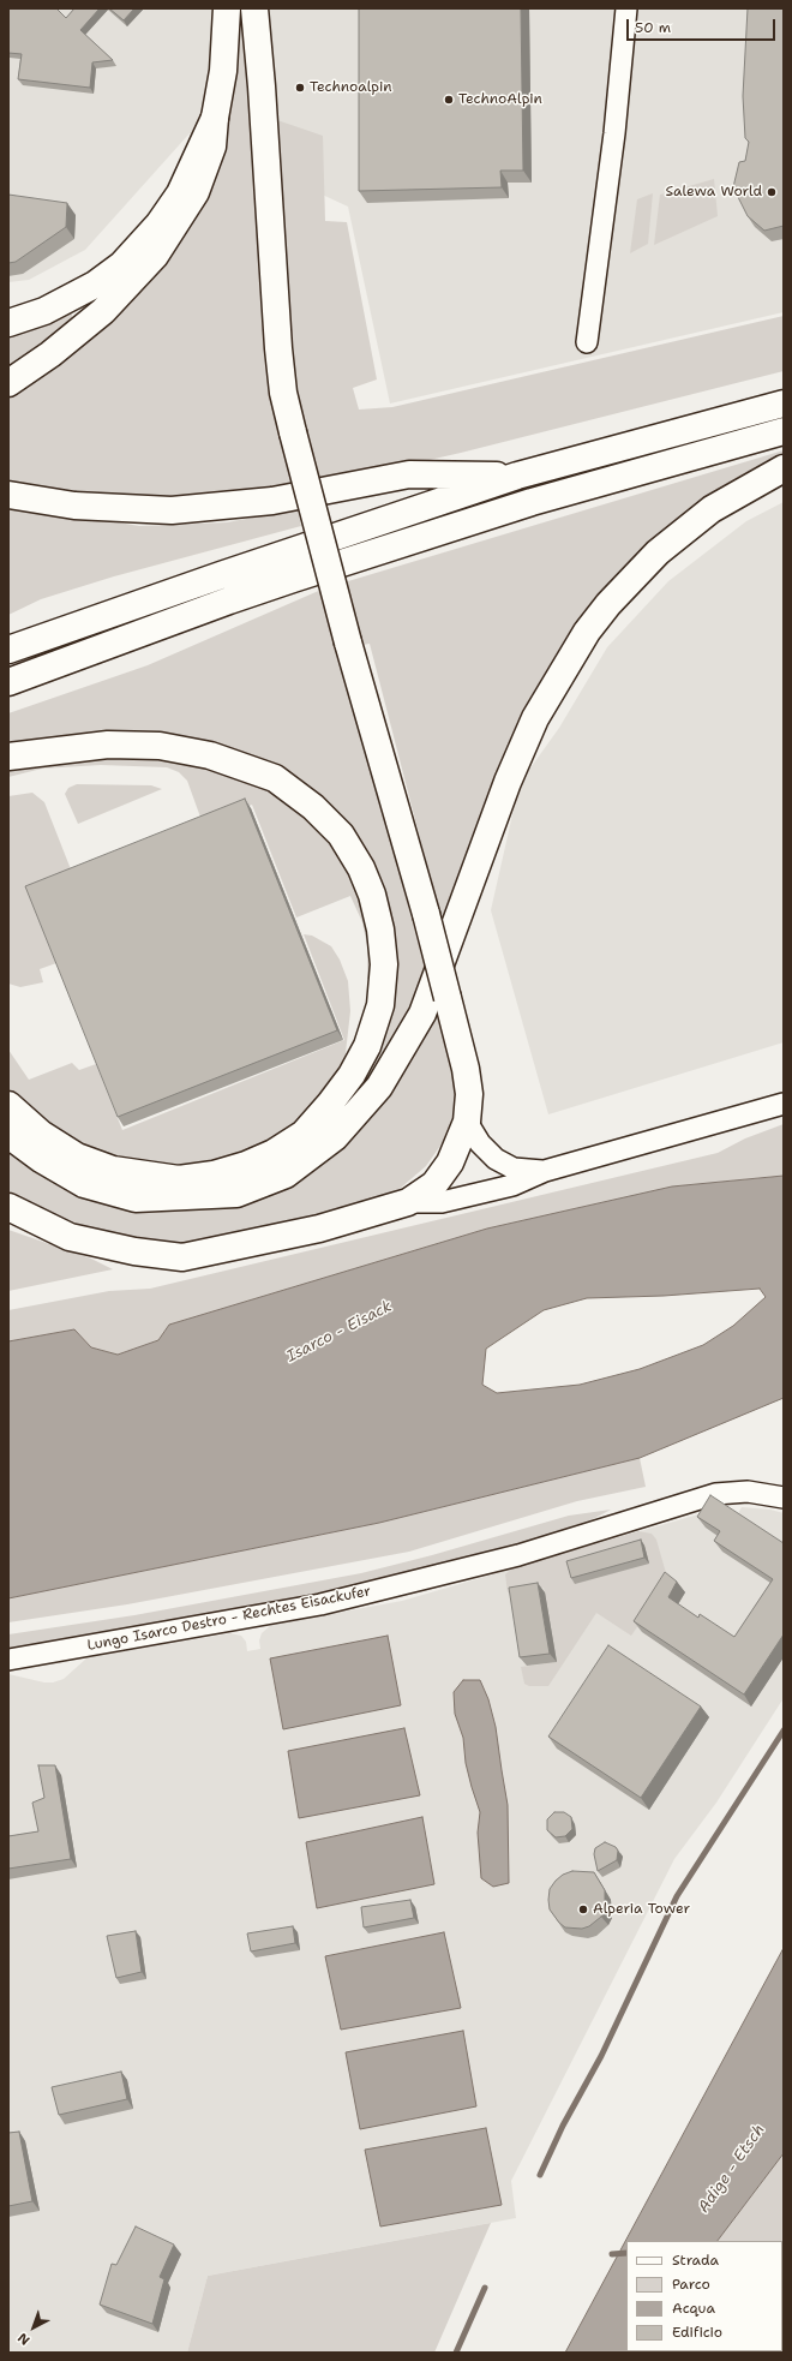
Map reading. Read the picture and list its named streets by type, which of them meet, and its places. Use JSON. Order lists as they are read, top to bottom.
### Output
{
  "streets": {
    "street": ["Lungo Isarco Destro - Rechtes Eisackufer"]
  },
  "water": ["Isarco - Eisack", "Adige - Etsch"],
  "places": [
    "Technoalpin",
    "TechnoAlpin",
    "Salewa World",
    "Alperia Tower"
  ],
  "legend": [
    "Strada",
    "Parco",
    "Acqua",
    "Edificio"
  ],
  "scale_bar": "50 m",
  "north": "bottom left"
}
